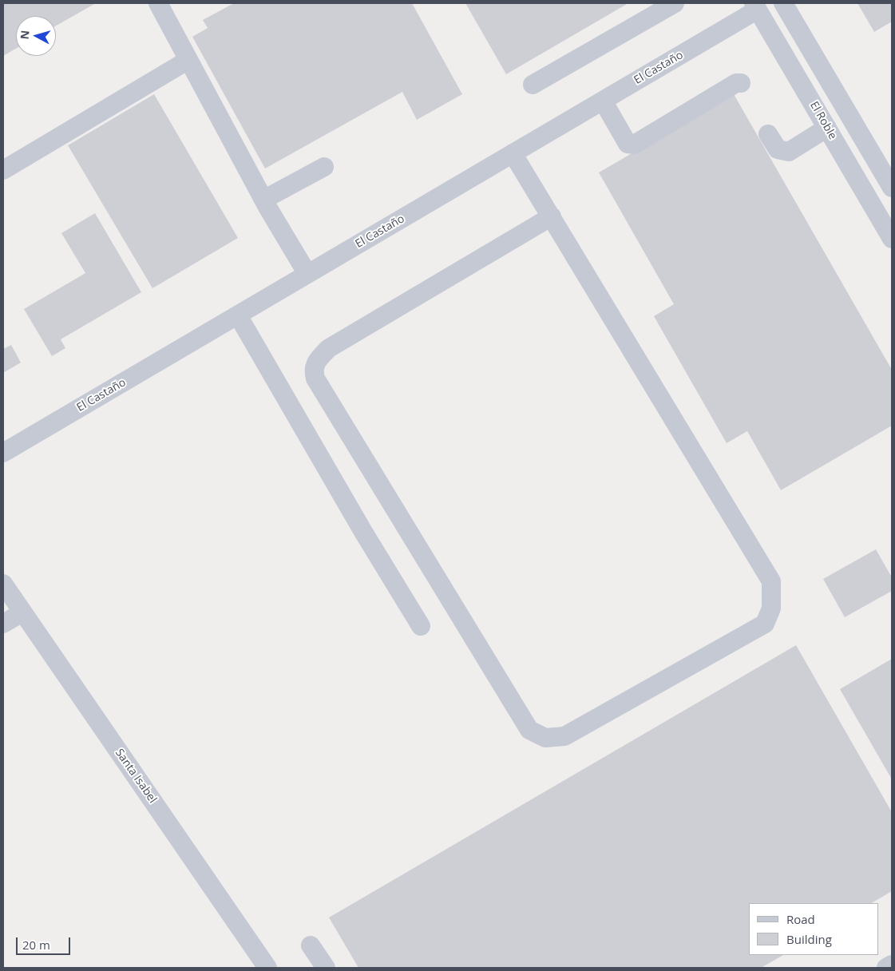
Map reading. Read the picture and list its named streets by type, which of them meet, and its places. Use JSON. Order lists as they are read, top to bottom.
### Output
{
  "streets": {
    "street": ["El Castaño", "El Roble", "Santa Isabel"]
  },
  "crossings": [
    ["El Castaño", "El Roble"]
  ],
  "legend": ["Road", "Building"],
  "scale_bar": "20 m",
  "north": "left"
}
